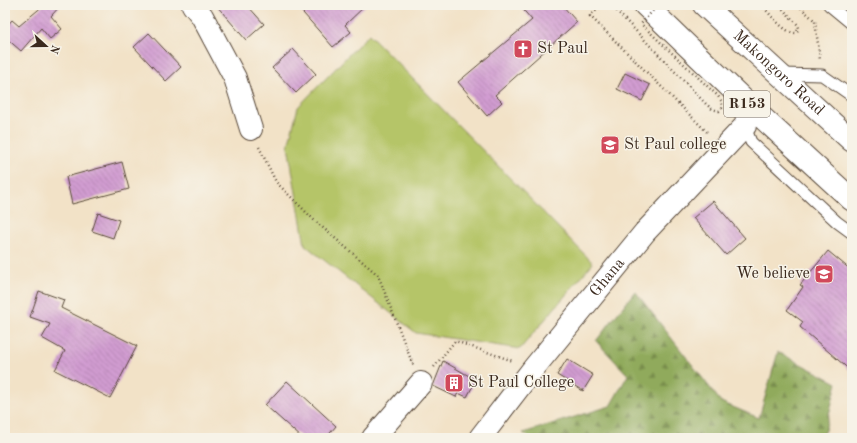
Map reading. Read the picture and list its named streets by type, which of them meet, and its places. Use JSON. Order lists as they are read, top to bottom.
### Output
{
  "streets": {
    "street": ["Makongoro Road", "R153", "Ghana"]
  },
  "places": {
    "church": ["St Paul"],
    "school or university": ["St Paul college", "We believe"],
    "building": ["St Paul College"]
  },
  "north": "right"
}
